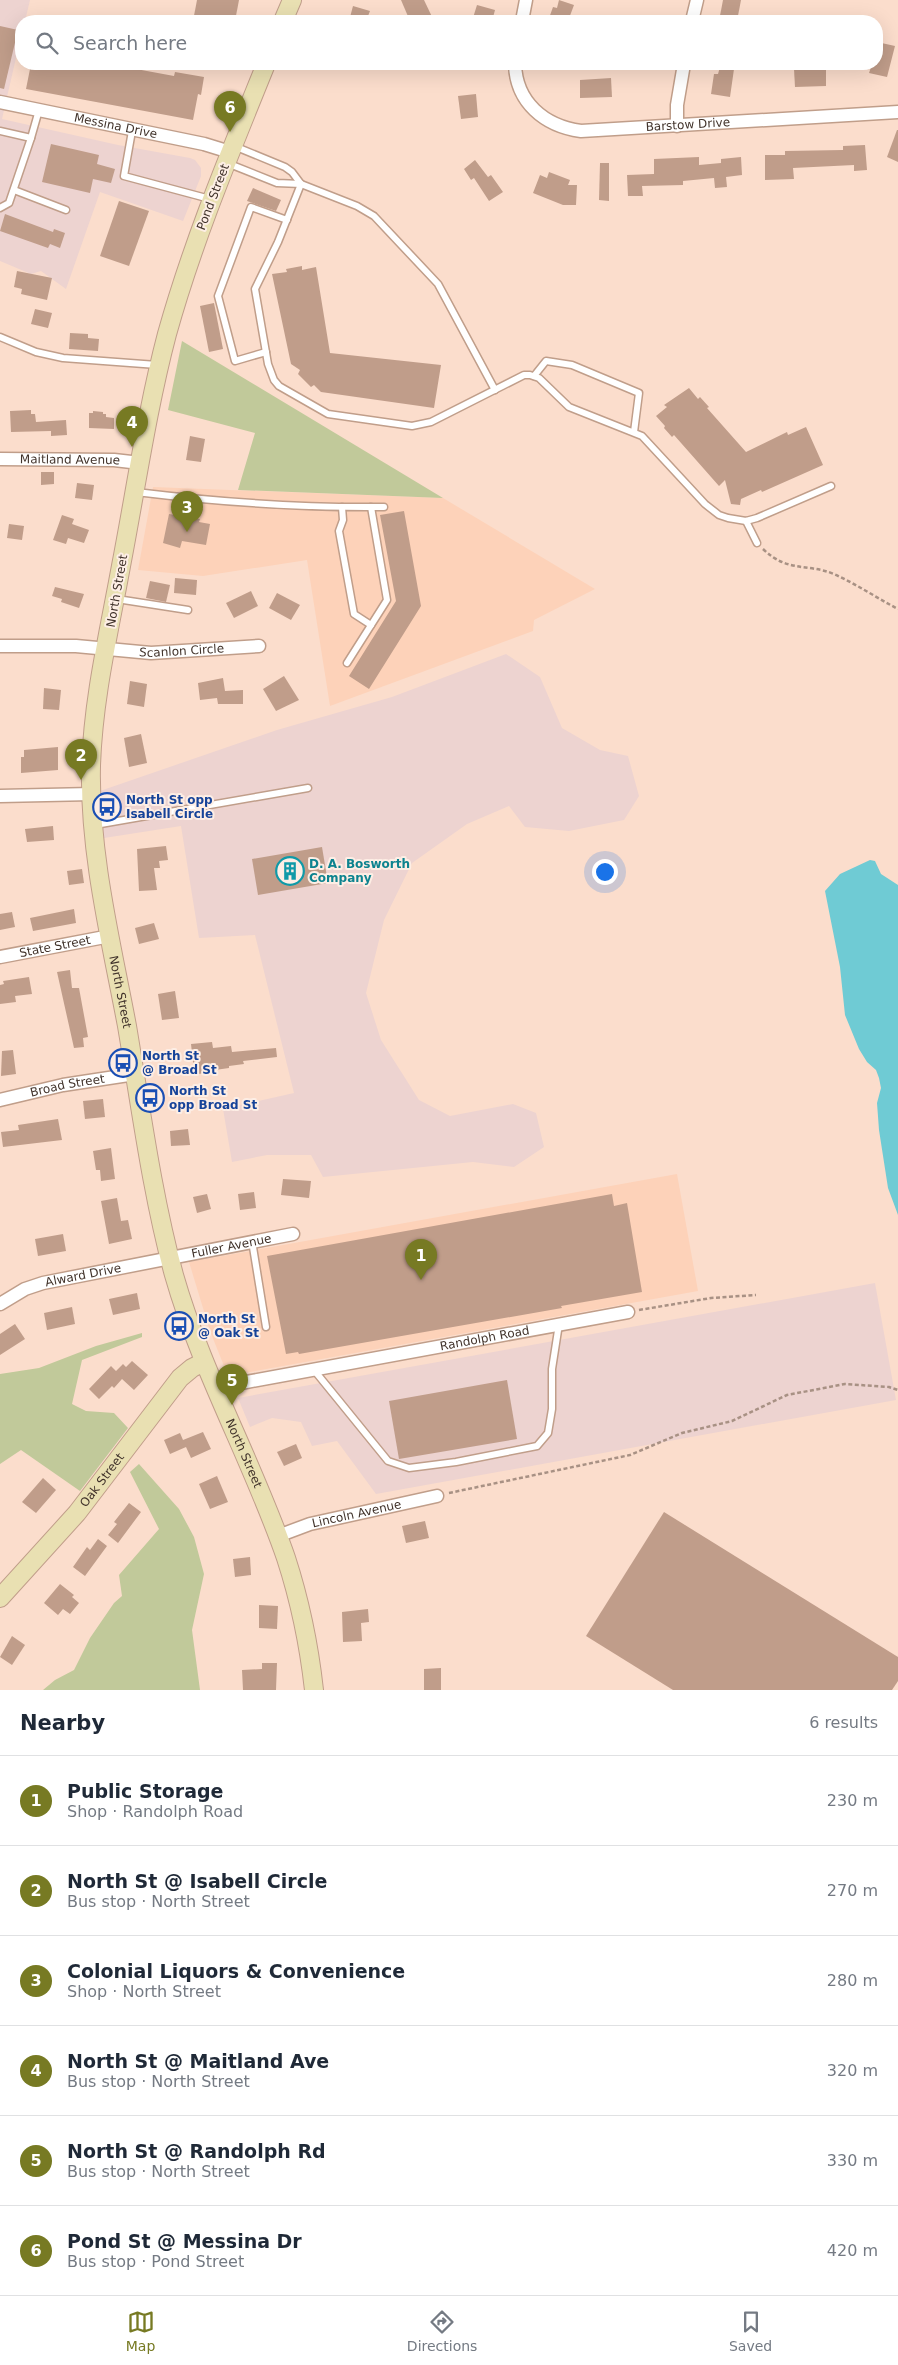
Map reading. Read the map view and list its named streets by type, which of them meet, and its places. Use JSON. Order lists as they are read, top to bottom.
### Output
{
  "streets": {
    "main road": ["Pond Street", "North Street", "Oak Street"],
    "street": [
      "Barstow Drive",
      "Messina Drive",
      "Maitland Avenue",
      "Scanlon Circle",
      "State Street",
      "Broad Street",
      "Fuller Avenue",
      "Alward Drive",
      "Randolph Road",
      "Lincoln Avenue"
    ]
  },
  "crossings": [
    ["Messina Drive", "Pond Street"],
    ["Pond Street", "North Street"],
    ["Maitland Avenue", "North Street"],
    ["North Street", "Scanlon Circle"],
    ["North Street", "State Street"],
    ["North Street", "Broad Street"],
    ["North Street", "Fuller Avenue"],
    ["North Street", "Alward Drive"],
    ["North Street", "Randolph Road"],
    ["North Street", "Oak Street"],
    ["North Street", "Lincoln Avenue"],
    ["Fuller Avenue", "Alward Drive"]
  ],
  "places": {
    "bus stop": [
      "North St opp Isabell Circle",
      "North St @ Broad St",
      "North St opp Broad St",
      "North St @ Oak St"
    ],
    "building": ["D. A. Bosworth Company"]
  },
  "page": {
    "search": "Search here",
    "pins": [
      "6",
      "4",
      "3",
      "2",
      "1",
      "5"
    ],
    "heading": ["Nearby", "6 results"],
    "list": [
      {
        "mark": "1",
        "name": "Public Storage",
        "note": "Shop · Randolph Road",
        "value": "230 m"
      },
      {
        "mark": "2",
        "name": "North St @ Isabell Circle",
        "note": "Bus stop · North Street",
        "value": "270 m"
      },
      {
        "mark": "3",
        "name": "Colonial Liquors & Convenience",
        "note": "Shop · North Street",
        "value": "280 m"
      },
      {
        "mark": "4",
        "name": "North St @ Maitland Ave",
        "note": "Bus stop · North Street",
        "value": "320 m"
      },
      {
        "mark": "5",
        "name": "North St @ Randolph Rd",
        "note": "Bus stop · North Street",
        "value": "330 m"
      },
      {
        "mark": "6",
        "name": "Pond St @ Messina Dr",
        "note": "Bus stop · Pond Street",
        "value": "420 m"
      }
    ],
    "nav": ["Map", "Directions", "Saved"]
  }
}
